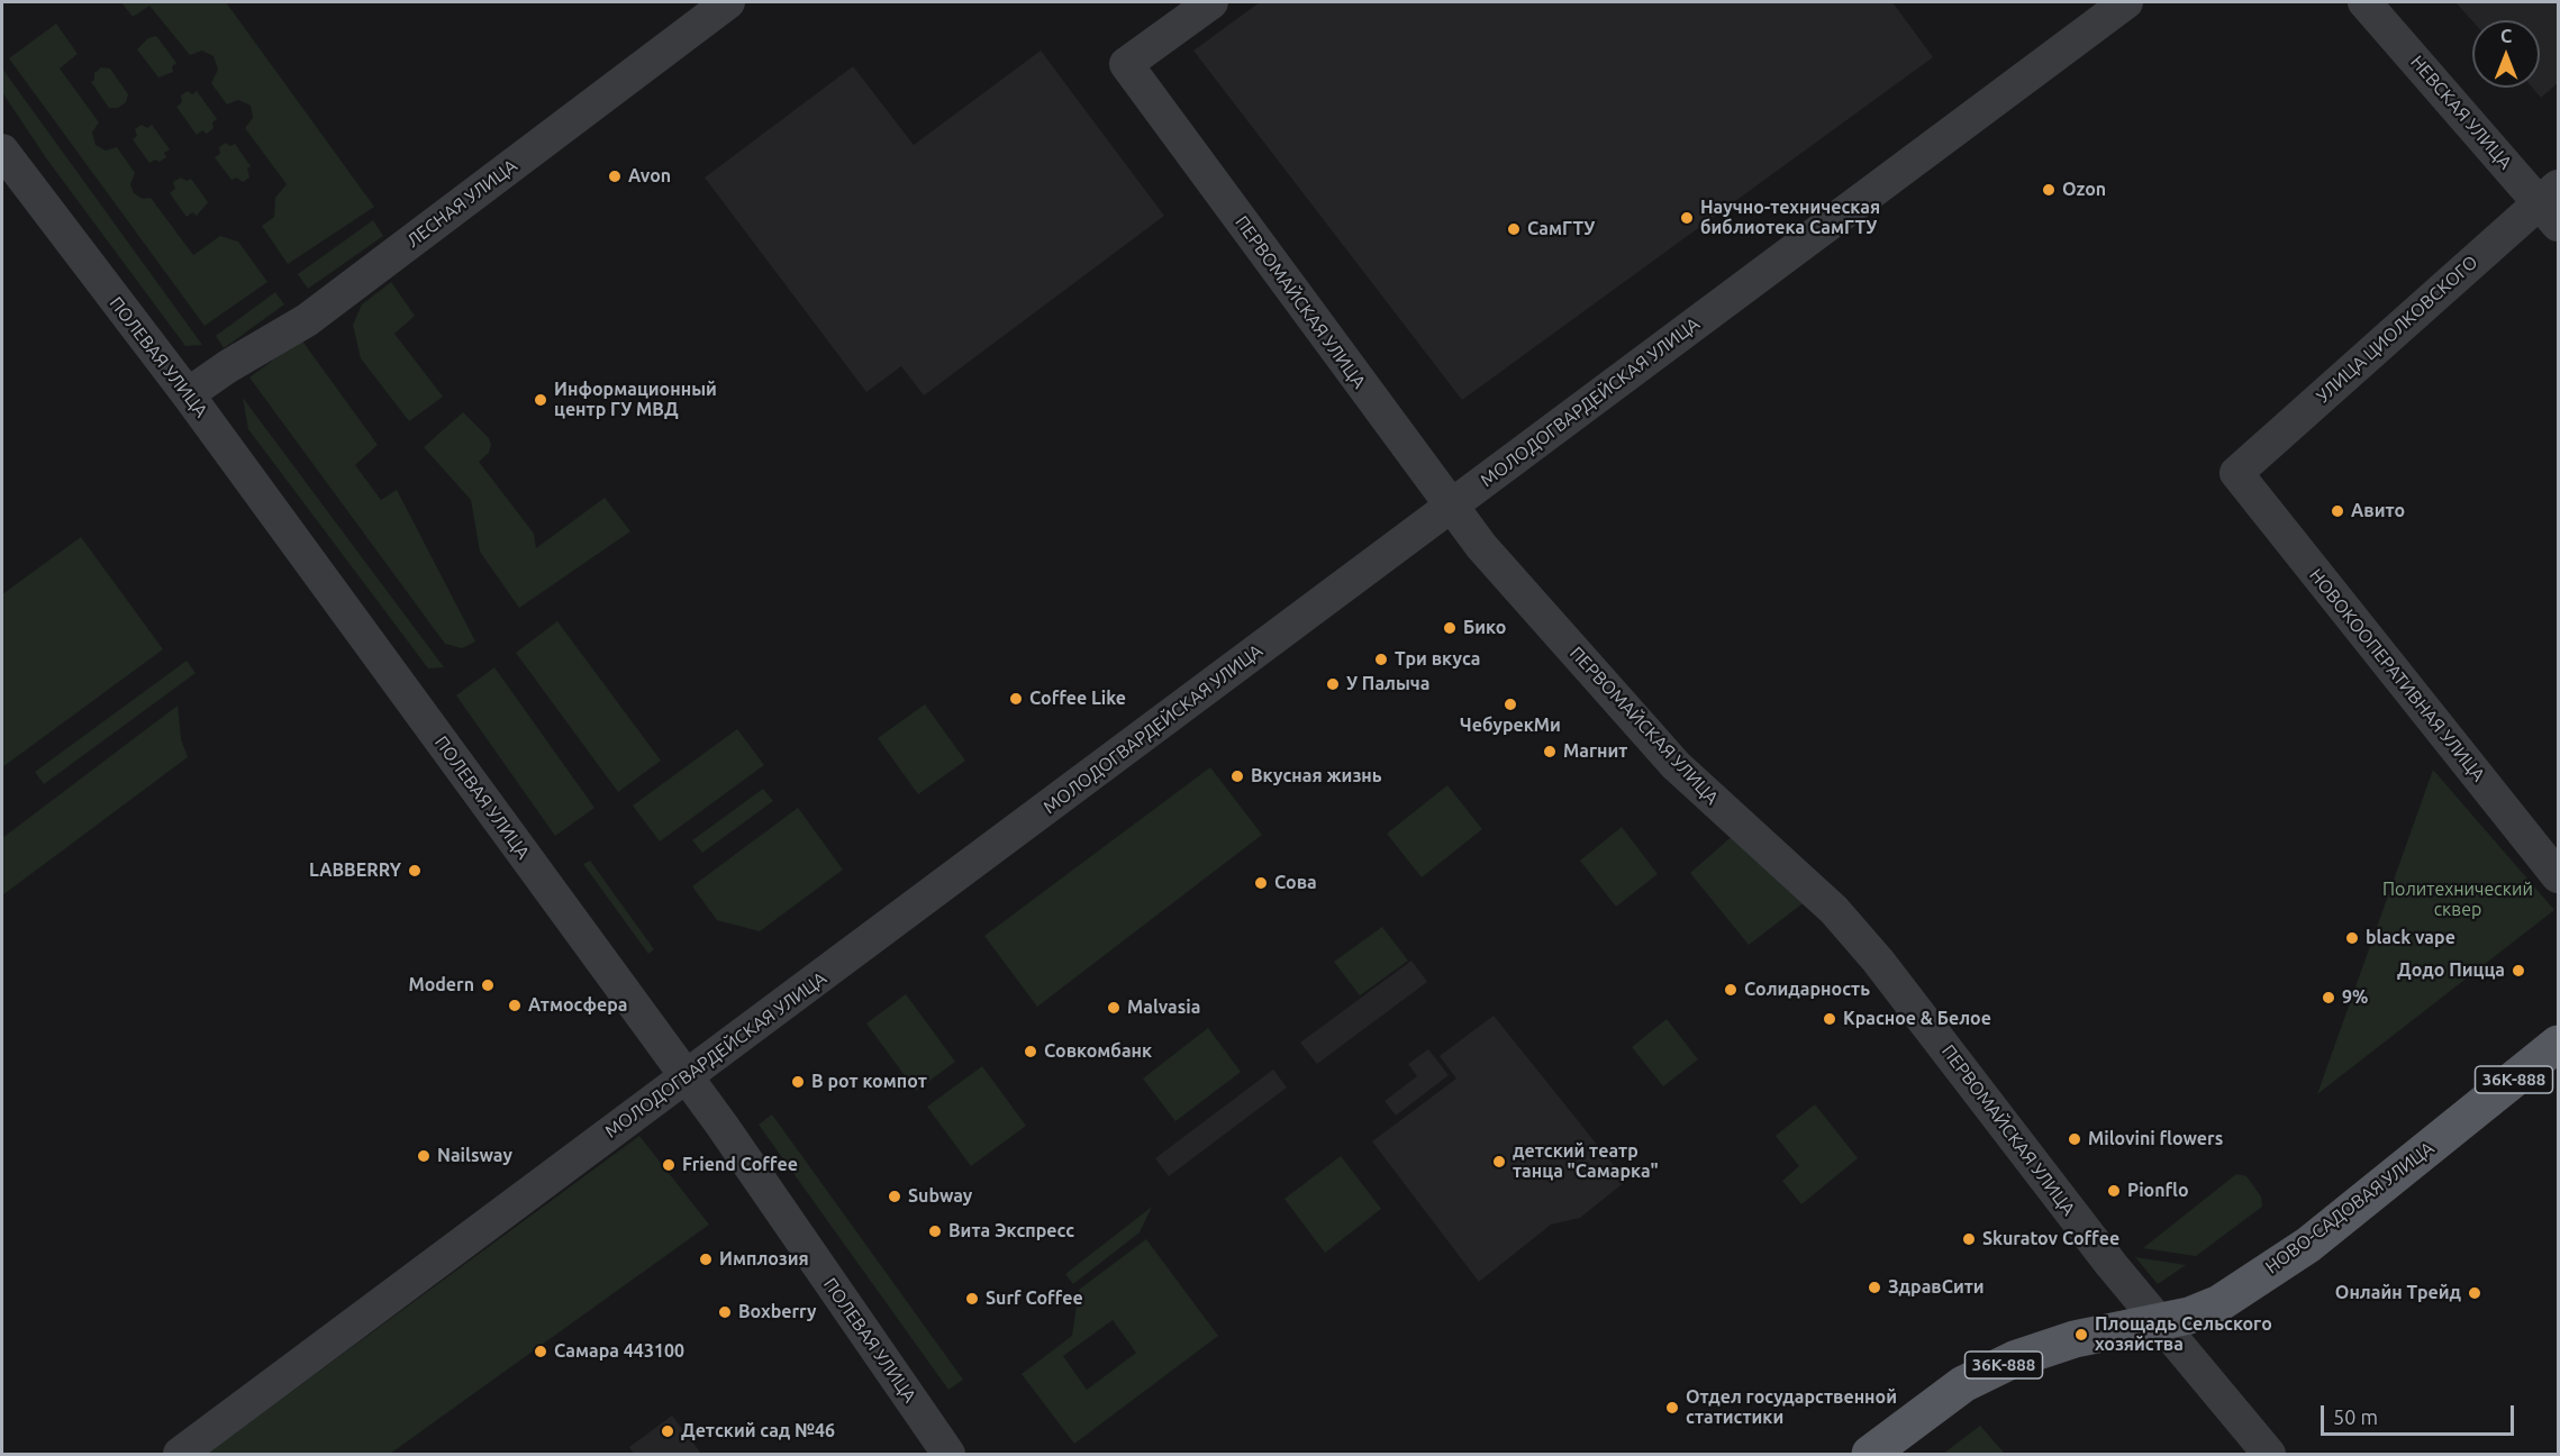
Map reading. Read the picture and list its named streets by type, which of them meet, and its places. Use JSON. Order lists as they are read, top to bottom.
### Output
{
  "streets": {
    "main road": ["36К-888", "НОВО-САДОВАЯ УЛИЦА"],
    "street": [
      "НЕВСКАЯ УЛИЦА",
      "ЛЕСНАЯ УЛИЦА",
      "ПЕРВОМАЙСКАЯ УЛИЦА",
      "УЛИЦА ЦИОЛКОВСКОГО",
      "ПОЛЕВАЯ УЛИЦА",
      "МОЛОДОГВАРДЕЙСКАЯ УЛИЦА",
      "НОВОКООПЕРАТИВНАЯ УЛИЦА"
    ]
  },
  "crossings": [
    ["НЕВСКАЯ УЛИЦА", "УЛИЦА ЦИОЛКОВСКОГО"],
    ["ЛЕСНАЯ УЛИЦА", "ПОЛЕВАЯ УЛИЦА"],
    ["ПЕРВОМАЙСКАЯ УЛИЦА", "МОЛОДОГВАРДЕЙСКАЯ УЛИЦА"],
    ["ПЕРВОМАЙСКАЯ УЛИЦА", "НОВО-САДОВАЯ УЛИЦА"],
    ["УЛИЦА ЦИОЛКОВСКОГО", "НОВОКООПЕРАТИВНАЯ УЛИЦА"],
    ["ПОЛЕВАЯ УЛИЦА", "МОЛОДОГВАРДЕЙСКАЯ УЛИЦА"]
  ],
  "parks": ["Политехнический сквер"],
  "places": [
    "Avon",
    "Ozon",
    "Научно-техническая библиотека СамГТУ",
    "СамГТУ",
    "Информационный центр ГУ МВД",
    "Авито",
    "Бико",
    "Три вкуса",
    "У Палыча",
    "Coffee Like",
    "ЧебурекМи",
    "Магнит",
    "Вкусная жизнь",
    "LABBERRY",
    "Сова",
    "black vape",
    "Додо Пицца",
    "Modern",
    "Солидарность",
    "9%",
    "Атмосфера",
    "Malvasia",
    "Красное & Белое",
    "Совкомбанк",
    "В рот компот",
    "Milovini flowers",
    "Nailsway",
    "детский театр танца \"Самарка\"",
    "Friend Coffee",
    "Pionflo",
    "Subway",
    "Вита Экспресс",
    "Skuratov Coffee",
    "Имплозия",
    "ЗдравСити",
    "Онлайн Трейд",
    "Surf Coffee",
    "Boxberry",
    "Площадь Сельского хозяйства",
    "Самара 443100",
    "Отдел государственной статистики",
    "Детский сад №46"
  ],
  "scale_bar": "50 m",
  "north": "top"
}
